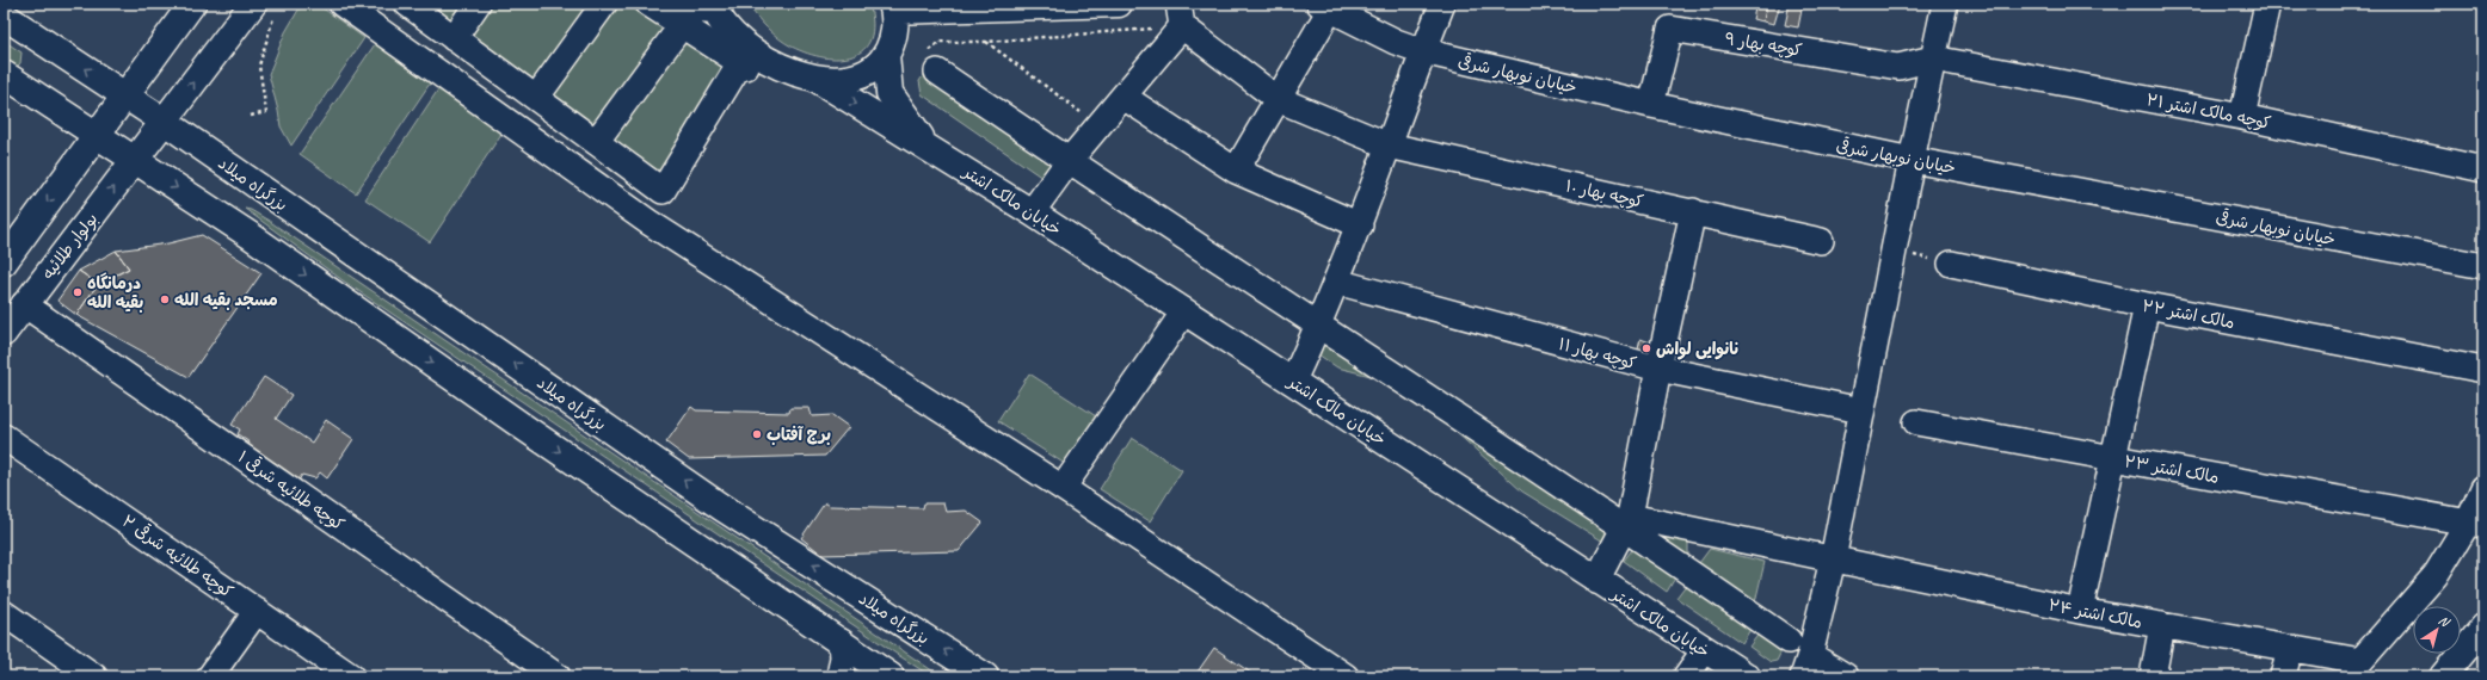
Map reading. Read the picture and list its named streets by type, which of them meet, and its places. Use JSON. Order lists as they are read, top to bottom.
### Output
{
  "streets": {
    "main road": ["بزرگراه میلاد", "خیابان مالک اشتر", "بولوار طلائیه"],
    "street": [
      "کوچه بهار ۹",
      "خیابان نوبهار شرقی",
      "کوچه مالک اشتر ۲۱",
      "کوچه بهار ۱۰",
      "مالک اشتر ۲۲",
      "کوچه بهار ۱۱",
      "مالک اشتر ۲۳",
      "کوچه طلائیه شرقی ۱",
      "کوچه طلائیه شرقی ۲",
      "مالک اشتر ۲۴"
    ]
  },
  "crossings": [
    ["کوچه بهار ۹", "خیابان نوبهار شرقی"],
    ["کوچه بهار ۹", "کوچه مالک اشتر ۲۱"],
    ["بزرگراه میلاد", "بولوار طلائیه"],
    ["بولوار طلائیه", "کوچه طلائیه شرقی ۱"],
    ["مالک اشتر ۲۳", "مالک اشتر ۲۴"]
  ],
  "places": [
    "درمانگاه بقیه الله",
    "مسجد بقیه الله",
    "نانوایی لواش",
    "برج آفتاب"
  ],
  "north": "top right"
}
